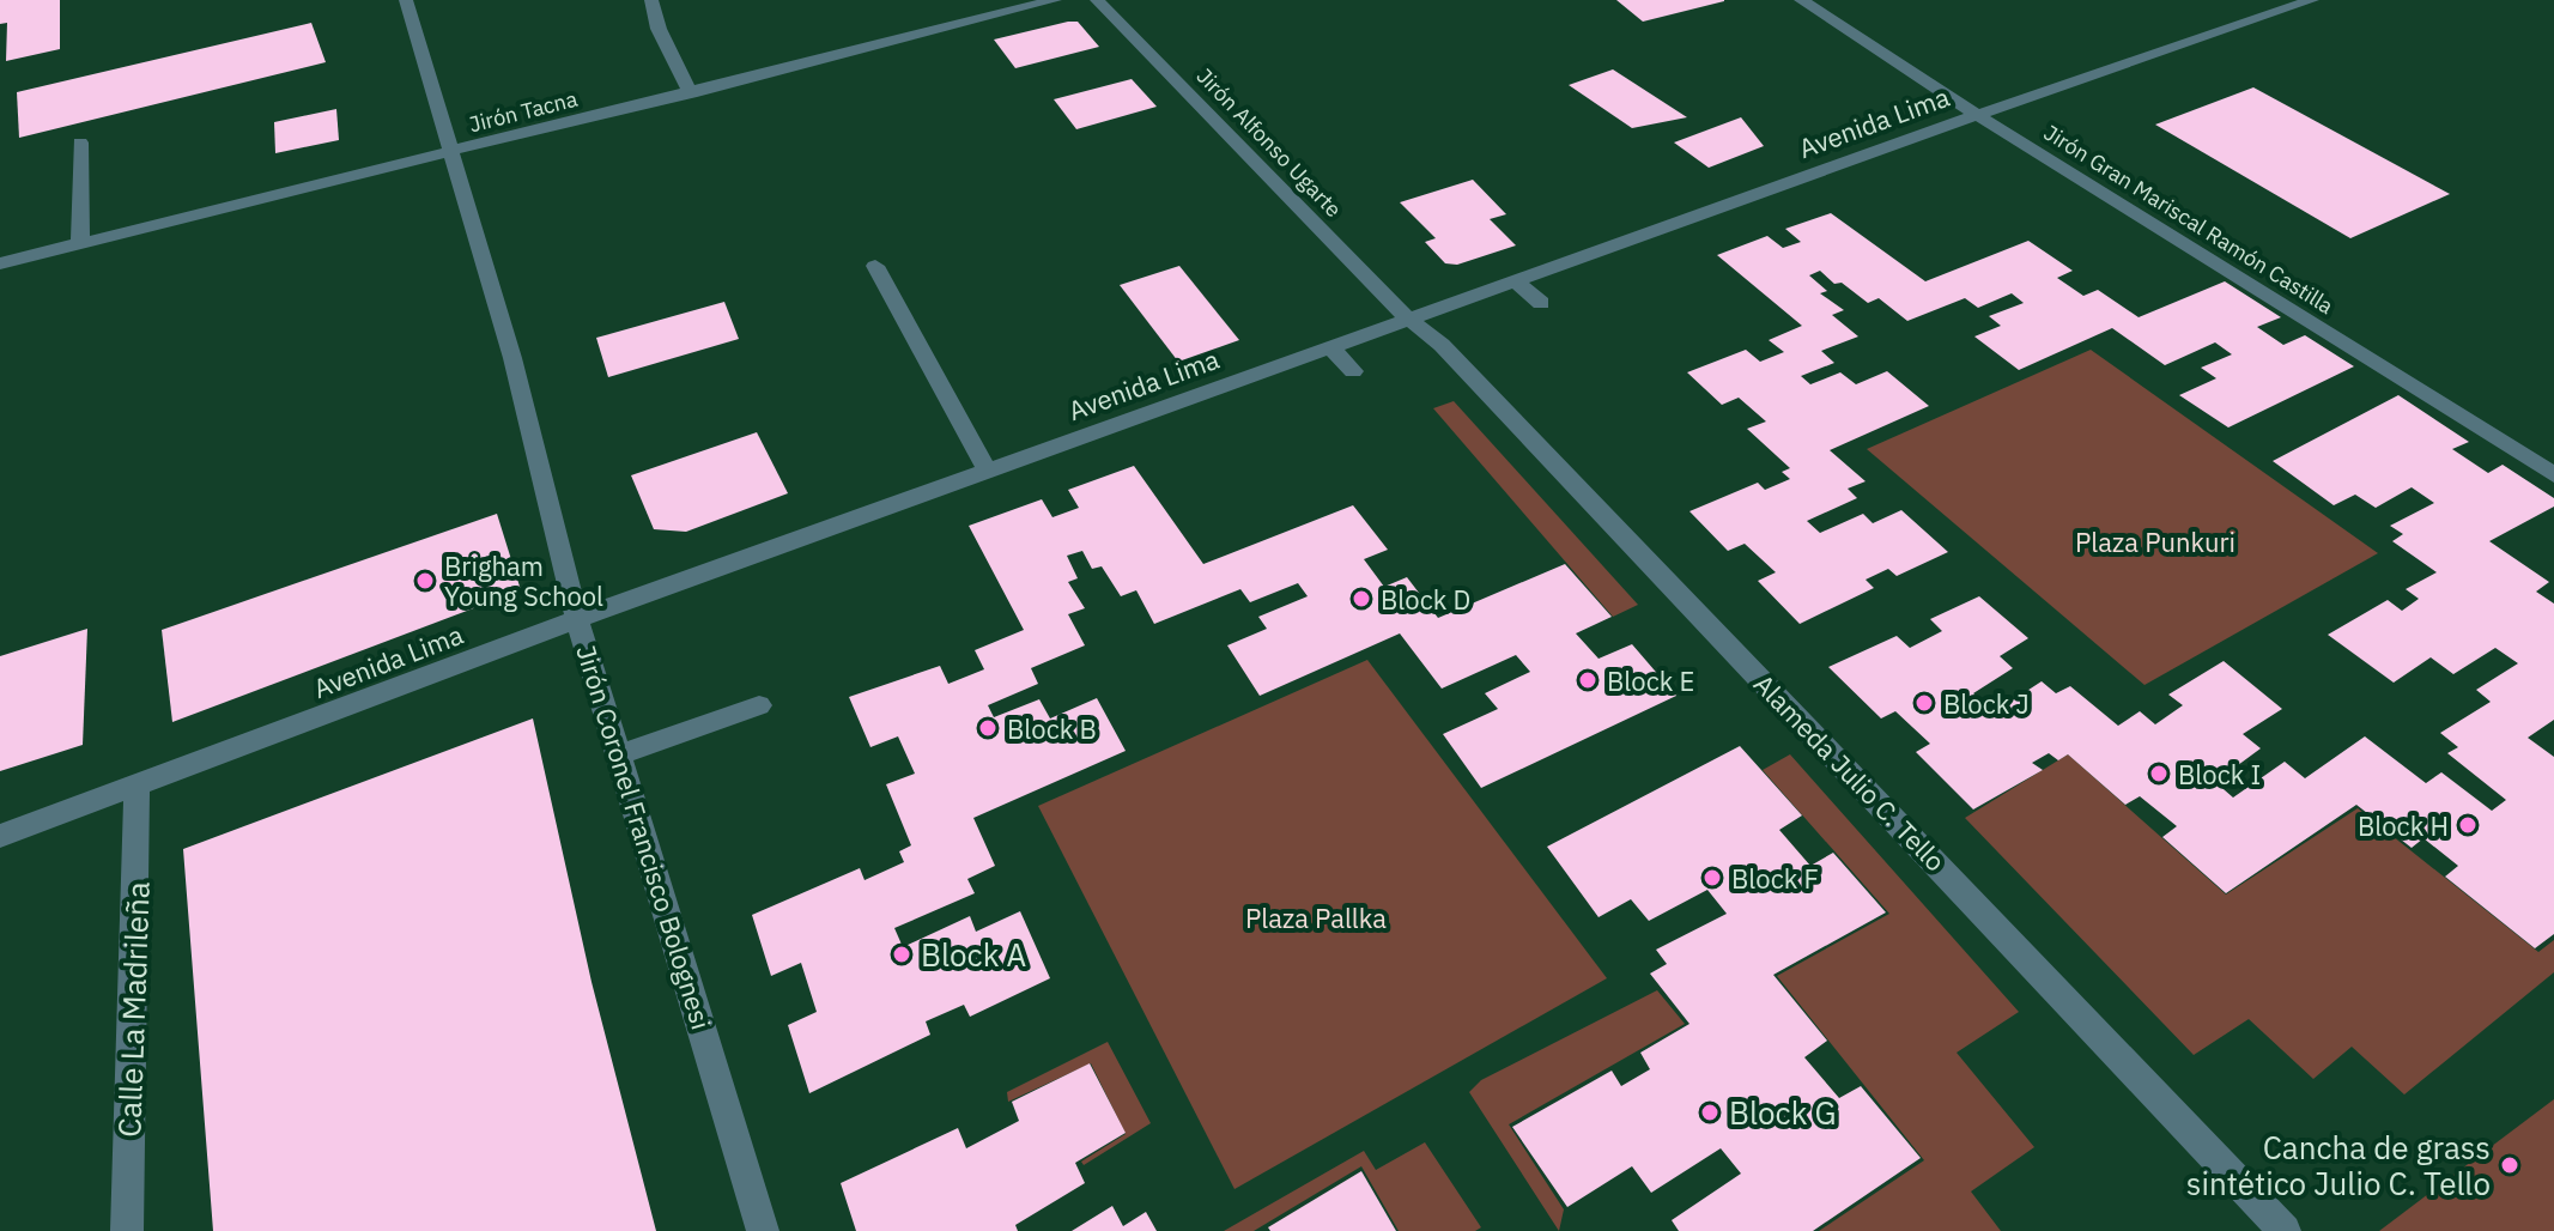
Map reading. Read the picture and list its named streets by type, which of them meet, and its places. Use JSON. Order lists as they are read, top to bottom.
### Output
{
  "streets": {
    "street": [
      "Jirón Tacna",
      "Avenida Lima",
      "Jirón Alfonso Ugarte",
      "Jirón Gran Mariscal Ramón Castilla",
      "Alameda Julio C. Tello",
      "Jirón Coronel Francisco Bolognesi",
      "Calle La Madrileña"
    ]
  },
  "crossings": [
    ["Jirón Tacna", "Jirón Coronel Francisco Bolognesi"],
    ["Avenida Lima", "Jirón Alfonso Ugarte"],
    ["Avenida Lima", "Jirón Gran Mariscal Ramón Castilla"],
    ["Avenida Lima", "Alameda Julio C. Tello"],
    ["Avenida Lima", "Jirón Coronel Francisco Bolognesi"],
    ["Avenida Lima", "Calle La Madrileña"],
    ["Jirón Alfonso Ugarte", "Alameda Julio C. Tello"]
  ],
  "parks": ["Plaza Punkuri", "Plaza Pallka"],
  "places": [
    "Brigham Young School",
    "Block D",
    "Block E",
    "Block J",
    "Block B",
    "Block I",
    "Block H",
    "Block F",
    "Block A",
    "Block G",
    "Cancha de grass sintético Julio C. Tello"
  ]
}
